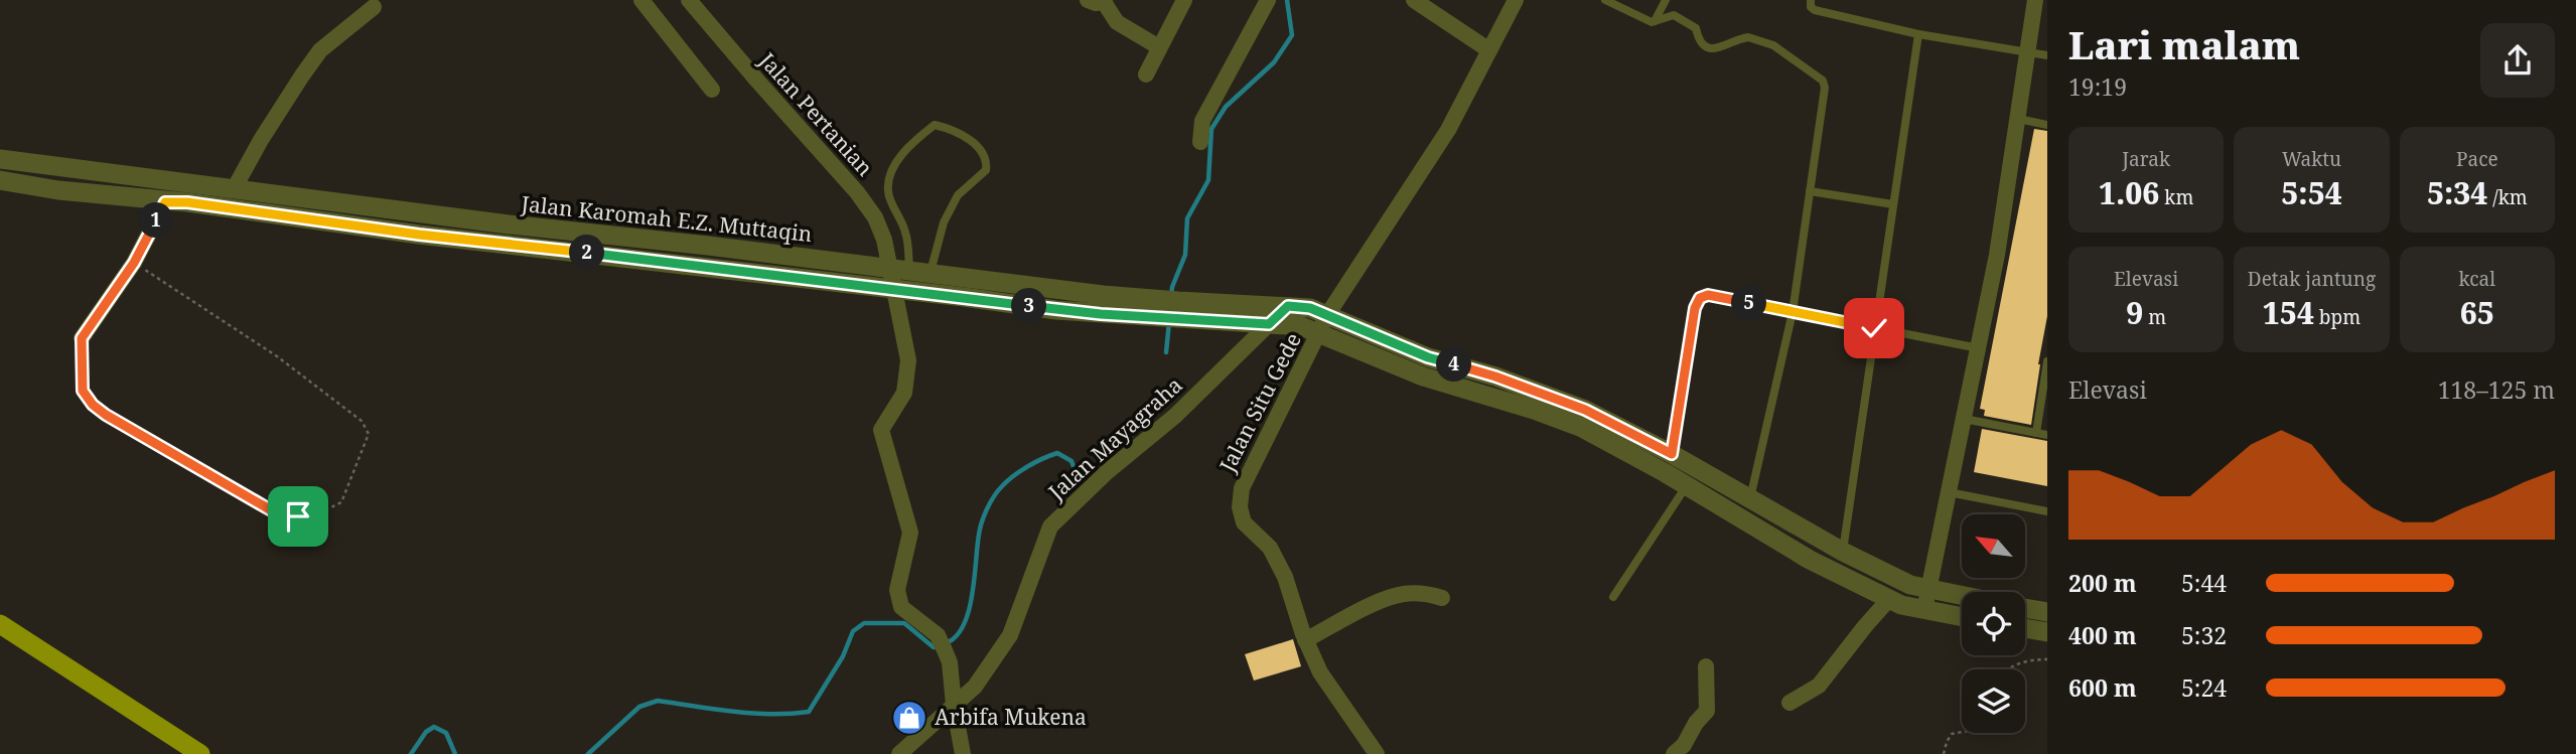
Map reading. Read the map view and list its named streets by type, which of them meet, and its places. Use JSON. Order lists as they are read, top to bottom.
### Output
{
  "streets": {
    "street": [
      "Jalan Pertanian",
      "Jalan Karomah E.Z. Muttaqin",
      "Jalan Situ Gede",
      "Jalan Mayagraha"
    ]
  },
  "crossings": [
    ["Jalan Pertanian", "Jalan Karomah E.Z. Muttaqin"],
    ["Jalan Pertanian", "Jalan Mayagraha"],
    ["Jalan Karomah E.Z. Muttaqin", "Jalan Situ Gede"],
    ["Jalan Karomah E.Z. Muttaqin", "Jalan Mayagraha"]
  ],
  "places": {
    "shop": ["Arbifa Mukena"]
  },
  "north": "top left",
  "page": {
    "heading": ["Lari malam", "19:19"],
    "stats": [
      ["Jarak", "1.06 km"],
      ["Waktu", "5:54"],
      ["Pace", "5:34 /km"],
      ["Elevasi", "9 m"],
      ["Detak jantung", "154 bpm"],
      ["kcal", "65"]
    ],
    "pins": [
      "1",
      "2",
      "5",
      "3",
      "4"
    ],
    "chart": ["Elevasi", "118–125 m"],
    "list": [
      {
        "name": "200 m",
        "note": "5:44"
      },
      {
        "name": "400 m",
        "note": "5:32"
      },
      {
        "name": "600 m",
        "note": "5:24"
      }
    ]
  }
}
